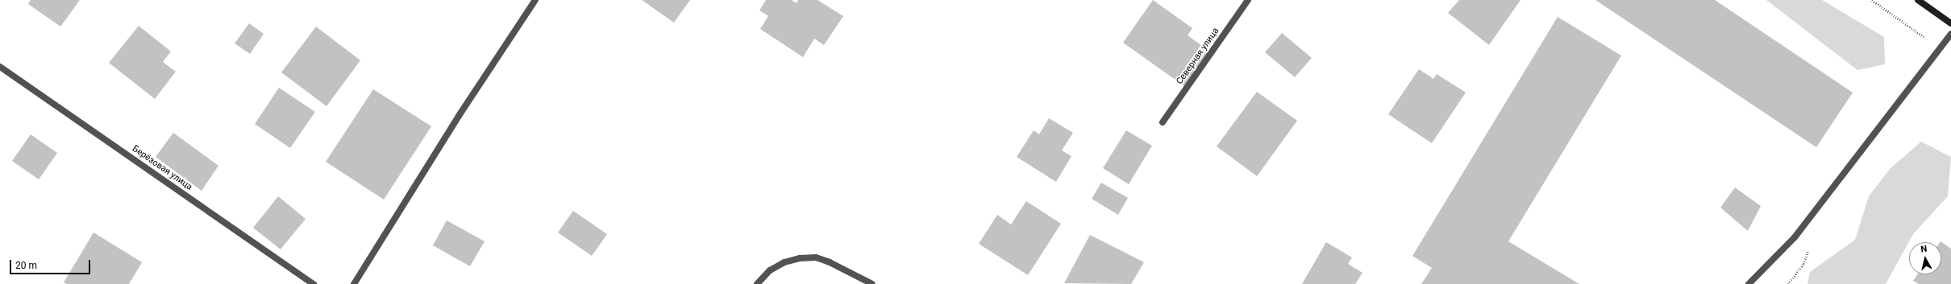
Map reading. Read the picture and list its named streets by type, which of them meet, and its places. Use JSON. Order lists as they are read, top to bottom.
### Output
{
  "streets": {
    "street": ["Северная улица", "Берёзовая улица"]
  },
  "scale_bar": "20 m",
  "north": "top"
}
